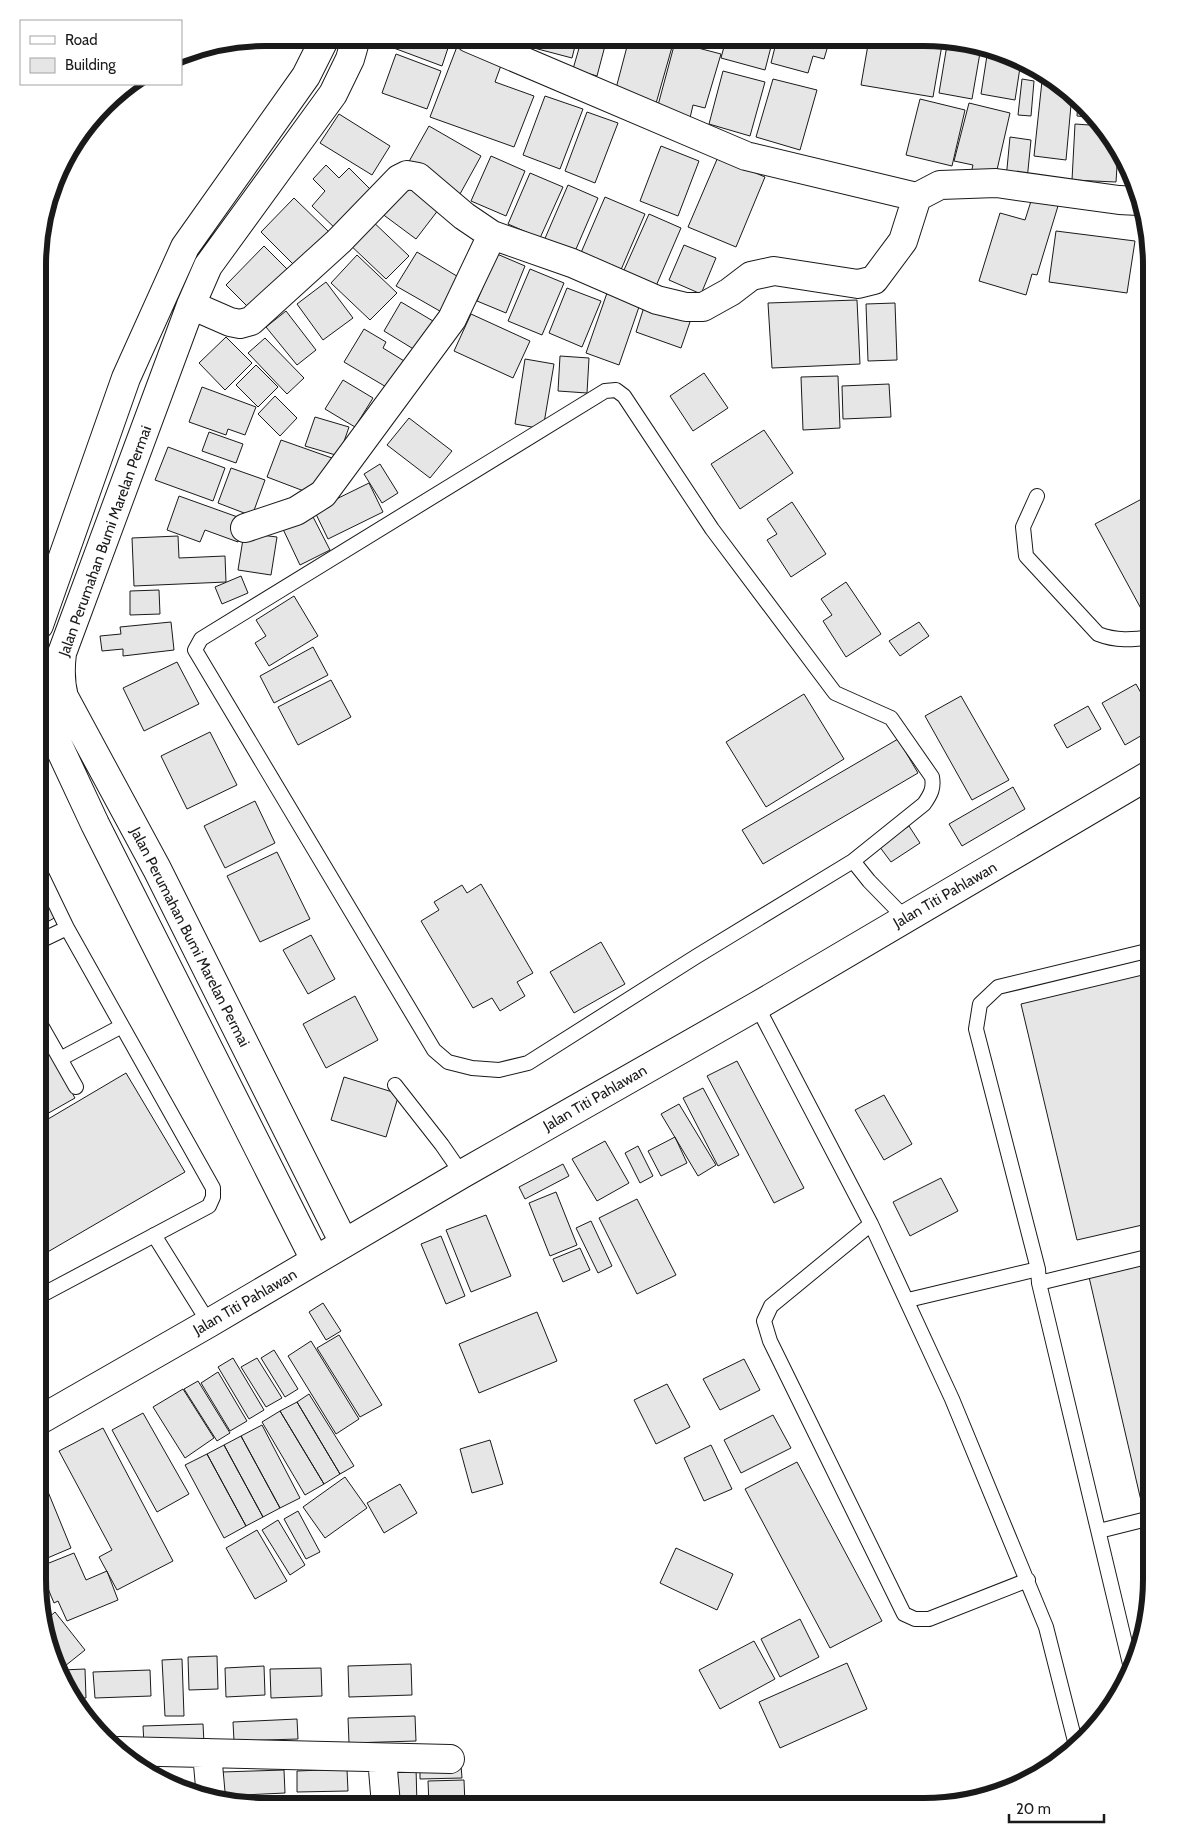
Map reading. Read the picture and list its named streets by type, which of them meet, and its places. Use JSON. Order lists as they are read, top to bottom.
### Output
{
  "streets": {
    "street": ["Jalan Perumahan Bumi Marelan Permai", "Jalan Titi Pahlawan"]
  },
  "crossings": [
    ["Jalan Perumahan Bumi Marelan Permai", "Jalan Titi Pahlawan"]
  ],
  "legend": ["Road", "Building"],
  "scale_bar": "20 m"
}
